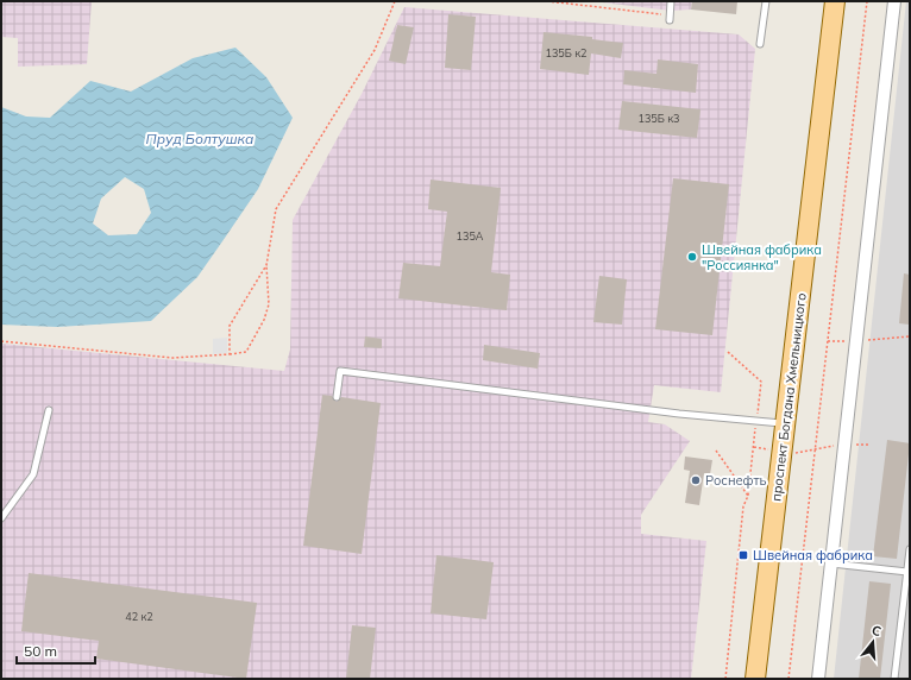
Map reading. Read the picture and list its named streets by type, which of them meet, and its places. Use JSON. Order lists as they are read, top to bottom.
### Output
{
  "streets": {
    "main road": ["проспект Богдана Хмельницкого"]
  },
  "water": ["Пруд Болтушка"],
  "places": {
    "other": ["Швейная фабрика \"Россиянка\"", "Роснефть"],
    "transit": ["Швейная фабрика"]
  },
  "house_numbers": [
    "135Б к2",
    "135Б к3",
    "135А",
    "42 к2"
  ],
  "scale_bar": "50 m",
  "north": "top"
}
